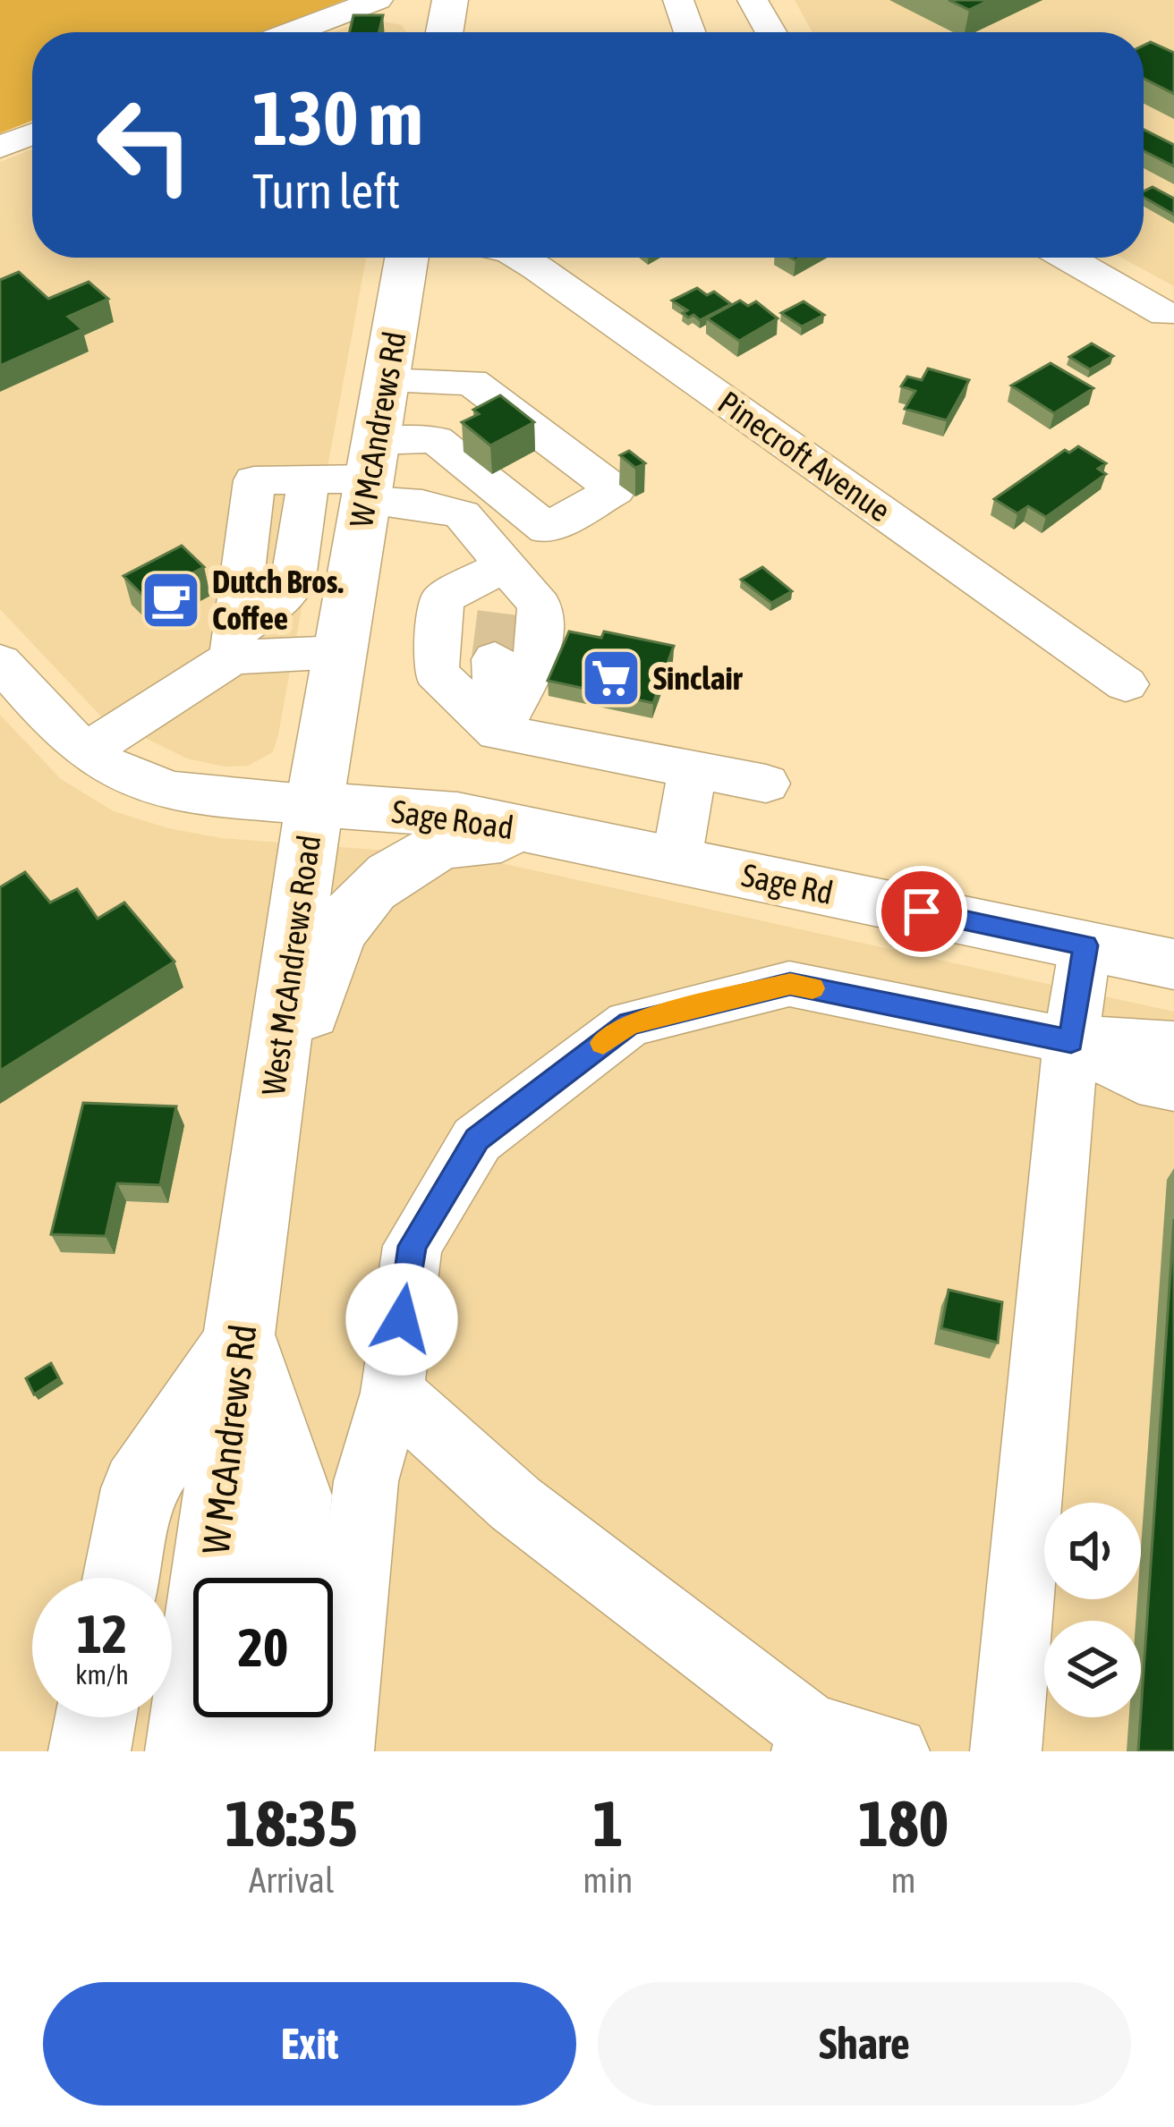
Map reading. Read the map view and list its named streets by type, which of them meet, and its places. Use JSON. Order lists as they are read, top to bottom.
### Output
{
  "streets": {
    "main road": [
      "W McAndrews Rd",
      "Sage Road",
      "Sage Rd",
      "West McAndrews Road"
    ],
    "street": ["Pinecroft Avenue"]
  },
  "crossings": [
    ["W McAndrews Rd", "Sage Road"],
    ["W McAndrews Rd", "West McAndrews Road"],
    ["Sage Road", "Sage Rd"],
    ["Sage Road", "West McAndrews Road"]
  ],
  "places": {
    "cafe": ["Dutch Bros. Coffee"],
    "supermarket": ["Sinclair"]
  },
  "page": {
    "turn": ["130 m", "Turn left"],
    "speed": "12 km/h",
    "limit": "20",
    "eta": [
      "18:35",
      "Arrival",
      "1",
      "min",
      "180",
      "m"
    ],
    "buttons": ["Exit", "Share"]
  }
}
